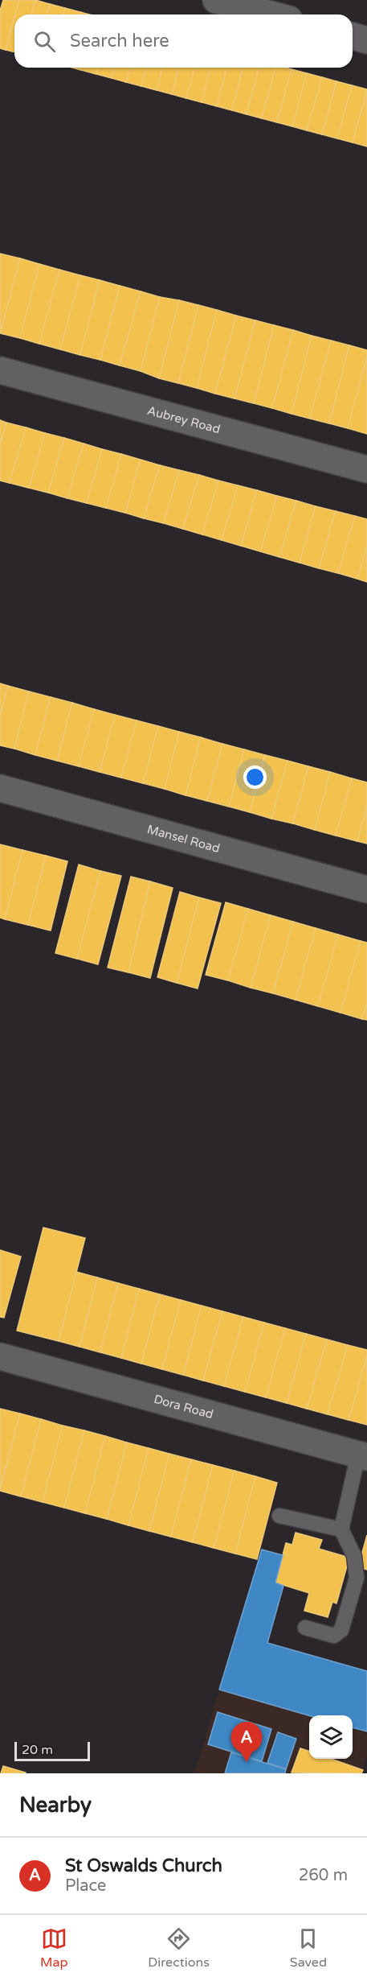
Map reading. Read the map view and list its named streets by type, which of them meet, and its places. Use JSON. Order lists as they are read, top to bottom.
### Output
{
  "streets": {
    "street": ["Aubrey Road", "Mansel Road", "Dora Road"]
  },
  "scale_bar": "20 m",
  "page": {
    "search": "Search here",
    "pins": "A",
    "scale": "20 m",
    "heading": "Nearby",
    "list": [
      {
        "mark": "A",
        "name": "St Oswalds Church",
        "note": "Place",
        "value": "260 m"
      }
    ],
    "nav": ["Map", "Directions", "Saved"]
  }
}
